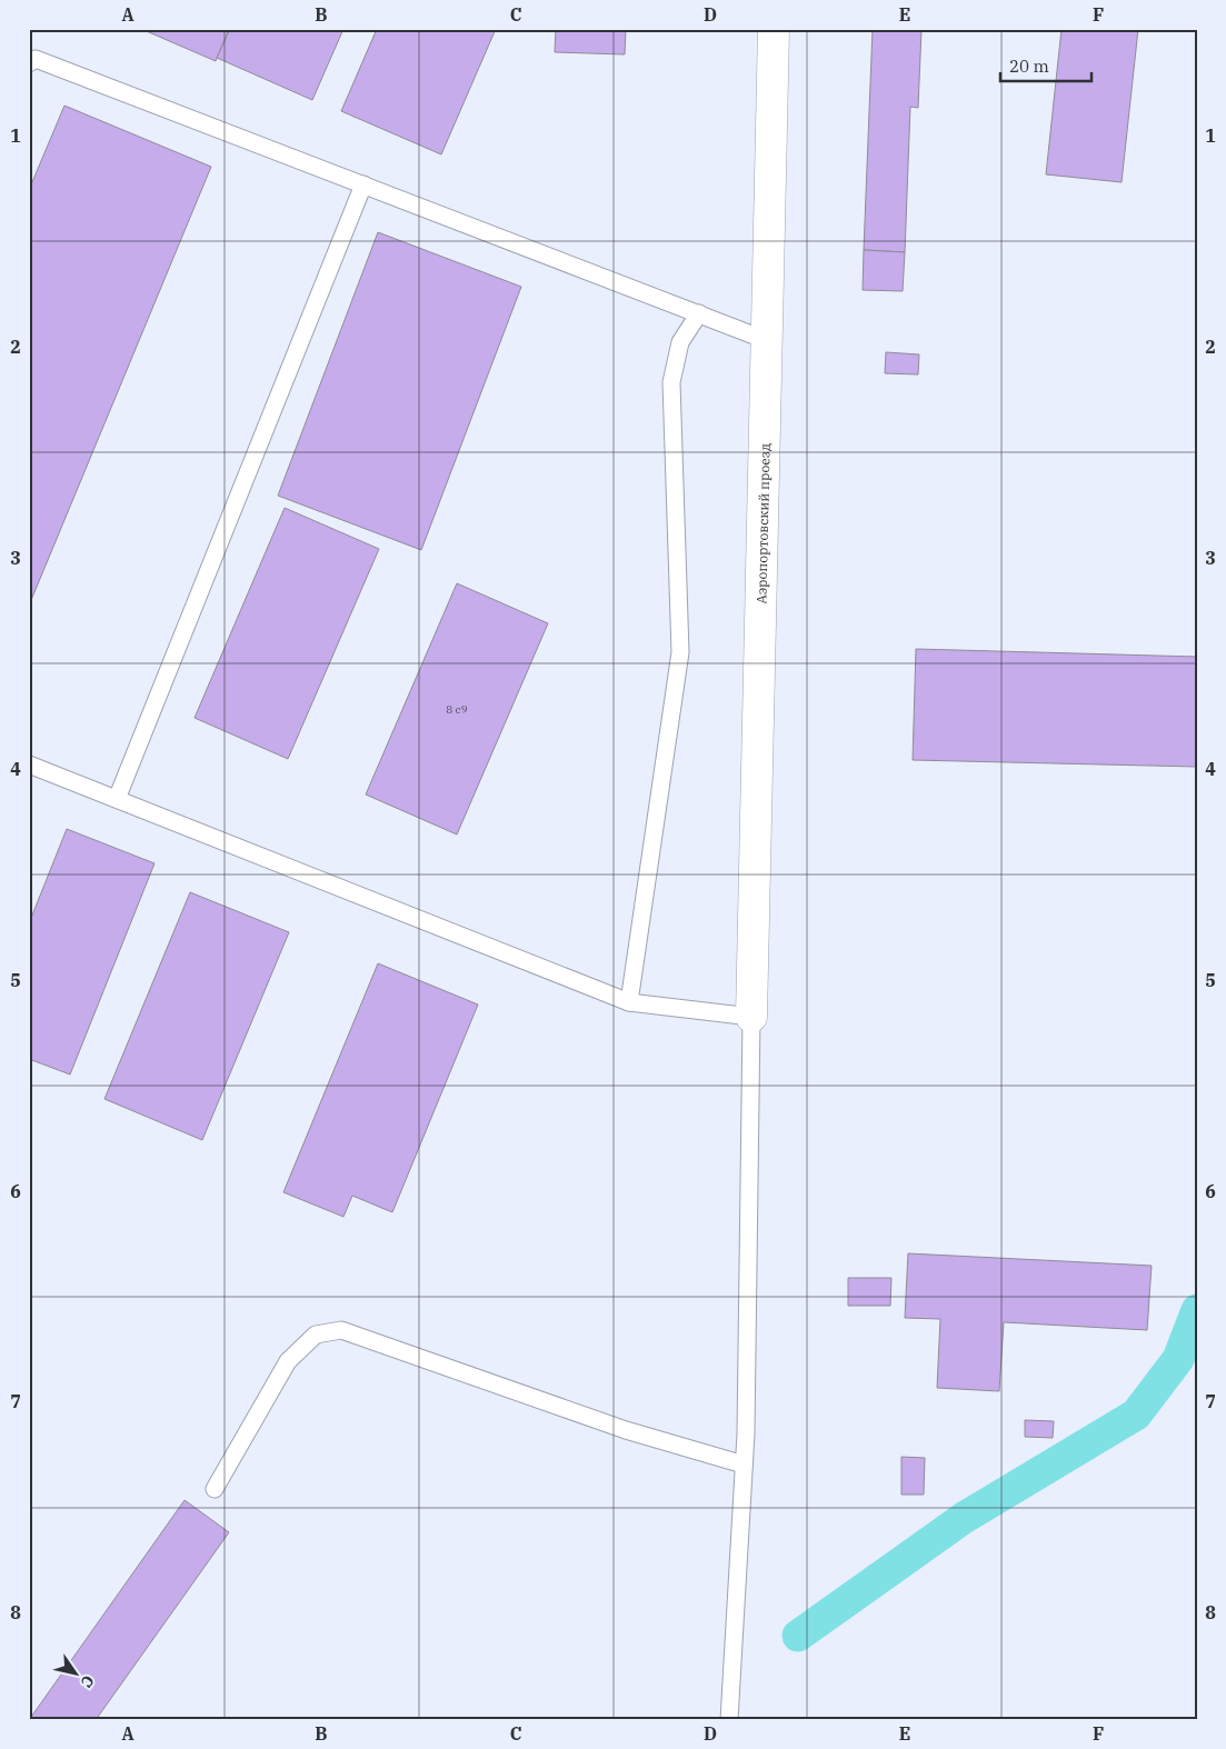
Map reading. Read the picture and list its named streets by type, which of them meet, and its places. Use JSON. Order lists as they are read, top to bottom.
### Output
{
  "streets": {
    "street": ["Аэропортовский проезд"]
  },
  "house_numbers": ["8 с9"],
  "scale_bar": "20 m",
  "north": "bottom right",
  "grid": {
    "columns": [
      "A",
      "B",
      "C",
      "D",
      "E",
      "F"
    ],
    "rows": [
      "1",
      "2",
      "3",
      "4",
      "5",
      "6",
      "7",
      "8"
    ]
  }
}
